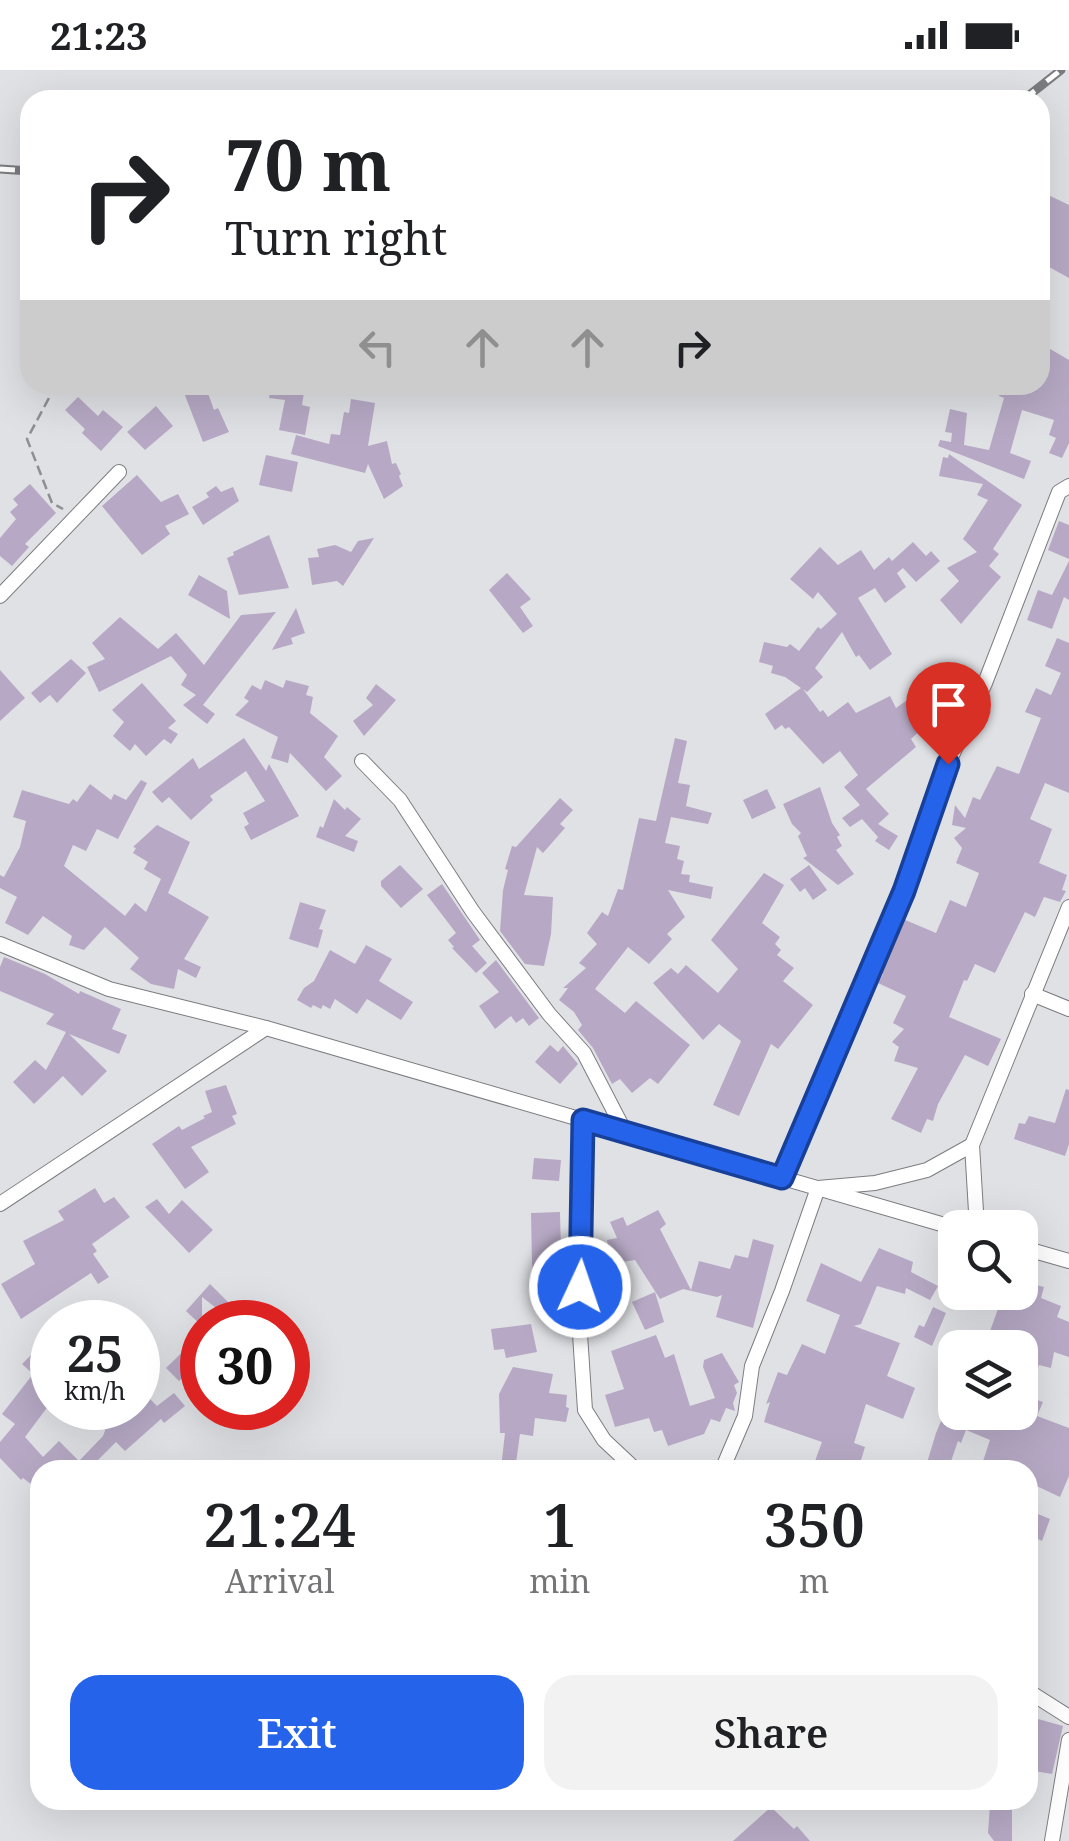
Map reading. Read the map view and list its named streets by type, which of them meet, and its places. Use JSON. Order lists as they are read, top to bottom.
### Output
{
  "page": {
    "status": "21:23",
    "turn": ["70 m", "Turn right"],
    "speed": "25 km/h",
    "limit": "30",
    "eta": [
      "21:24",
      "Arrival",
      "1",
      "min",
      "350",
      "m"
    ],
    "buttons": ["Exit", "Share"]
  }
}
